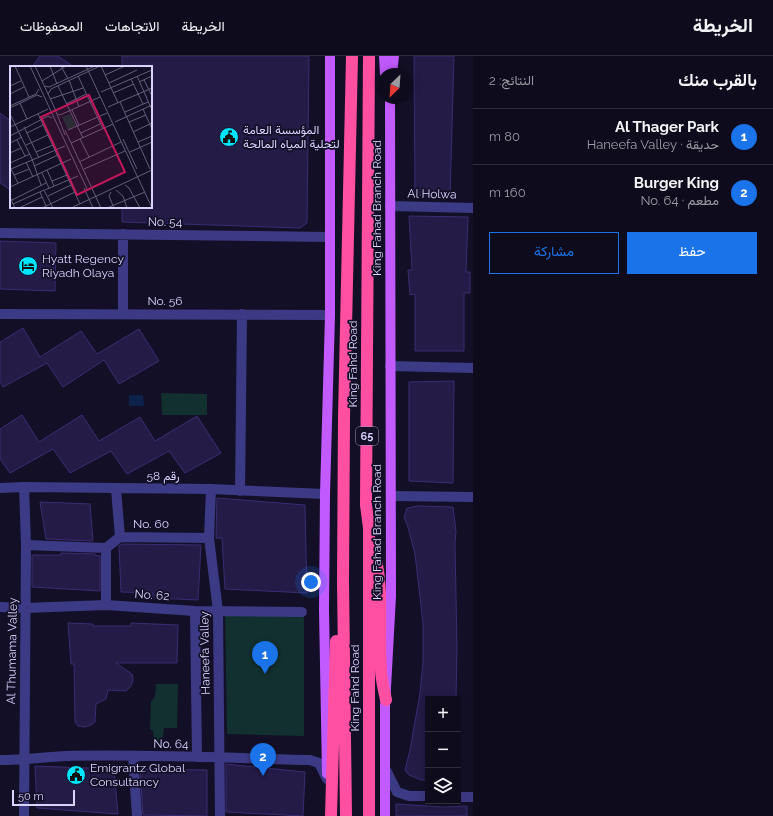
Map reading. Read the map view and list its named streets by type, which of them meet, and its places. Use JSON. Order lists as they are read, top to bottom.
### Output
{
  "streets": {
    "highway": ["King Fahd Road", "65"],
    "main road": ["King Fahad Branch Road"],
    "street": [
      "Al Holwa",
      "No. 54",
      "No. 56",
      "رقم 58",
      "No. 60",
      "No. 62",
      "Al Thumama Valley",
      "Haneefa Valley",
      "No. 64"
    ]
  },
  "crossings": [
    ["Al Holwa", "King Fahad Branch Road"],
    ["رقم 58", "Al Thumama Valley"],
    ["رقم 58", "Haneefa Valley"],
    ["No. 60", "Haneefa Valley"],
    ["No. 62", "Al Thumama Valley"],
    ["No. 62", "Haneefa Valley"],
    ["Al Thumama Valley", "No. 64"],
    ["Haneefa Valley", "No. 64"]
  ],
  "places": {
    "public building": ["المؤسسة العامة لتحلية المياه المالحة", "Emigrantz Global Consultancy"],
    "hotel": ["Hyatt Regency Riyadh Olaya"]
  },
  "scale_bar": "50 m",
  "north": "bottom left",
  "page": {
    "header": "الخريطة",
    "nav": ["الخريطة", "الاتجاهات", "المحفوظات"],
    "heading": ["بالقرب منك", "النتائج: 2"],
    "list": [
      {
        "mark": "1",
        "name": "Al Thager Park",
        "note": "حديقة · Haneefa Valley",
        "value": "80 m"
      },
      {
        "mark": "2",
        "name": "Burger King",
        "note": "مطعم · No. 64",
        "value": "160 m"
      }
    ],
    "buttons": ["حفظ", "مشاركة"],
    "pins": ["1", "2"],
    "map_buttons": ["+", "−"],
    "scale": "50 m"
  }
}
